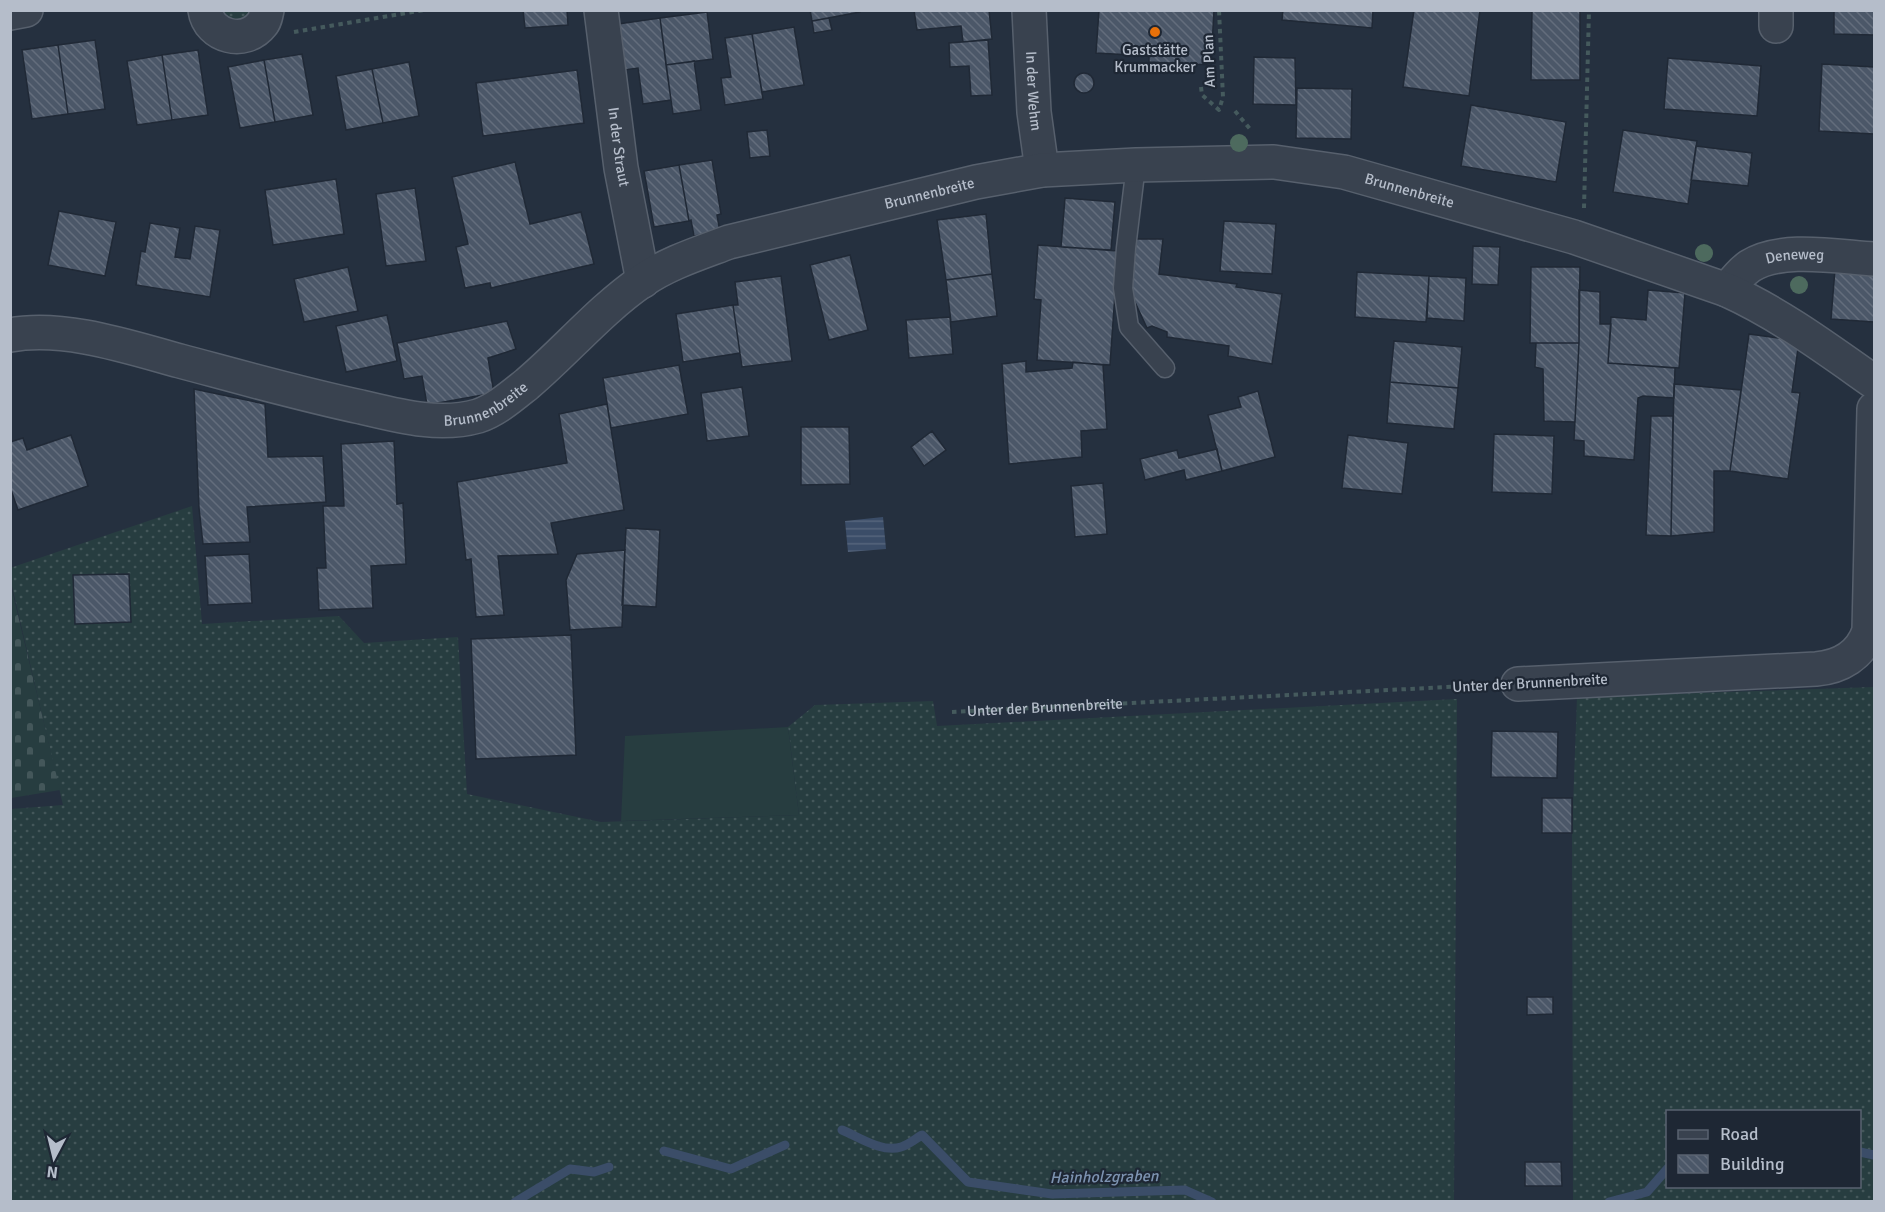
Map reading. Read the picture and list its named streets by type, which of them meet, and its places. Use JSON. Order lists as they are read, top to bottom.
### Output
{
  "streets": {
    "street": [
      "In der Wehm",
      "In der Straut",
      "Brunnenbreite",
      "Deneweg",
      "Unter der Brunnenbreite"
    ],
    "path": ["Am Plan"]
  },
  "crossings": [
    ["In der Wehm", "Brunnenbreite"],
    ["In der Straut", "Brunnenbreite"],
    ["Brunnenbreite", "Deneweg"]
  ],
  "water": ["Hainholzgraben"],
  "places": ["Gaststätte Krummacker"],
  "legend": ["Road", "Building"],
  "north": "bottom"
}
